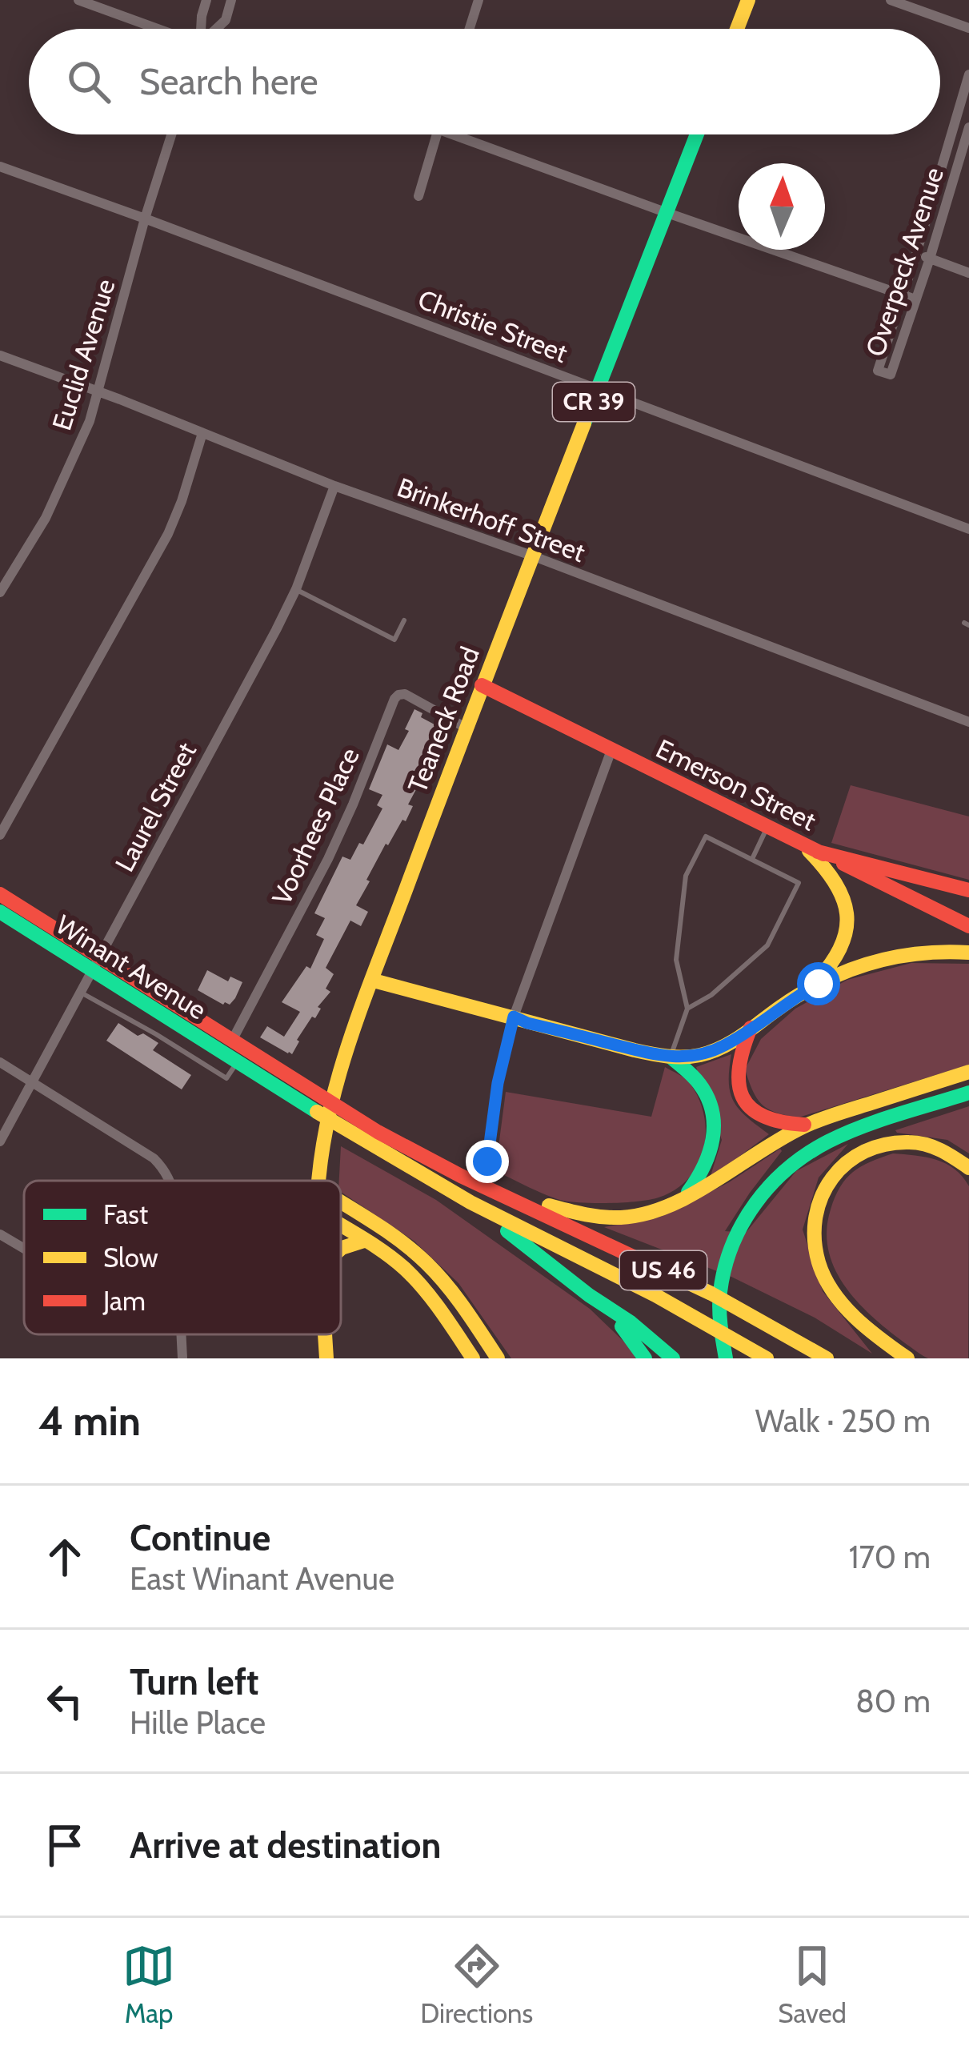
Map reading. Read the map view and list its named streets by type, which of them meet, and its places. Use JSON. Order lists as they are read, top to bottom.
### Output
{
  "streets": {
    "main road": [
      "CR 39",
      "Teaneck Road",
      "Emerson Street",
      "Winant Avenue",
      "US 46"
    ],
    "street": [
      "Overpeck Avenue",
      "Christie Street",
      "Euclid Avenue",
      "Brinkerhoff Street",
      "Laurel Street",
      "Voorhees Place"
    ]
  },
  "crossings": [
    ["Christie Street", "Euclid Avenue"],
    ["Christie Street", "Teaneck Road"],
    ["Euclid Avenue", "Brinkerhoff Street"],
    ["Brinkerhoff Street", "Teaneck Road"],
    ["Brinkerhoff Street", "Laurel Street"],
    ["Teaneck Road", "Emerson Street"],
    ["Teaneck Road", "Voorhees Place"],
    ["Laurel Street", "Winant Avenue"],
    ["Voorhees Place", "Winant Avenue"],
    ["Voorhees Place", "US 46"],
    ["Winant Avenue", "US 46"]
  ],
  "legend": ["Fast", "Slow", "Jam"],
  "north": "top",
  "page": {
    "search": "Search here",
    "heading": ["4 min", "Walk · 250 m"],
    "list": [
      ["Continue", "East Winant Avenue", "170 m"],
      ["Turn left", "Hille Place", "80 m"],
      "Arrive at destination"
    ],
    "nav": ["Map", "Directions", "Saved"]
  }
}
